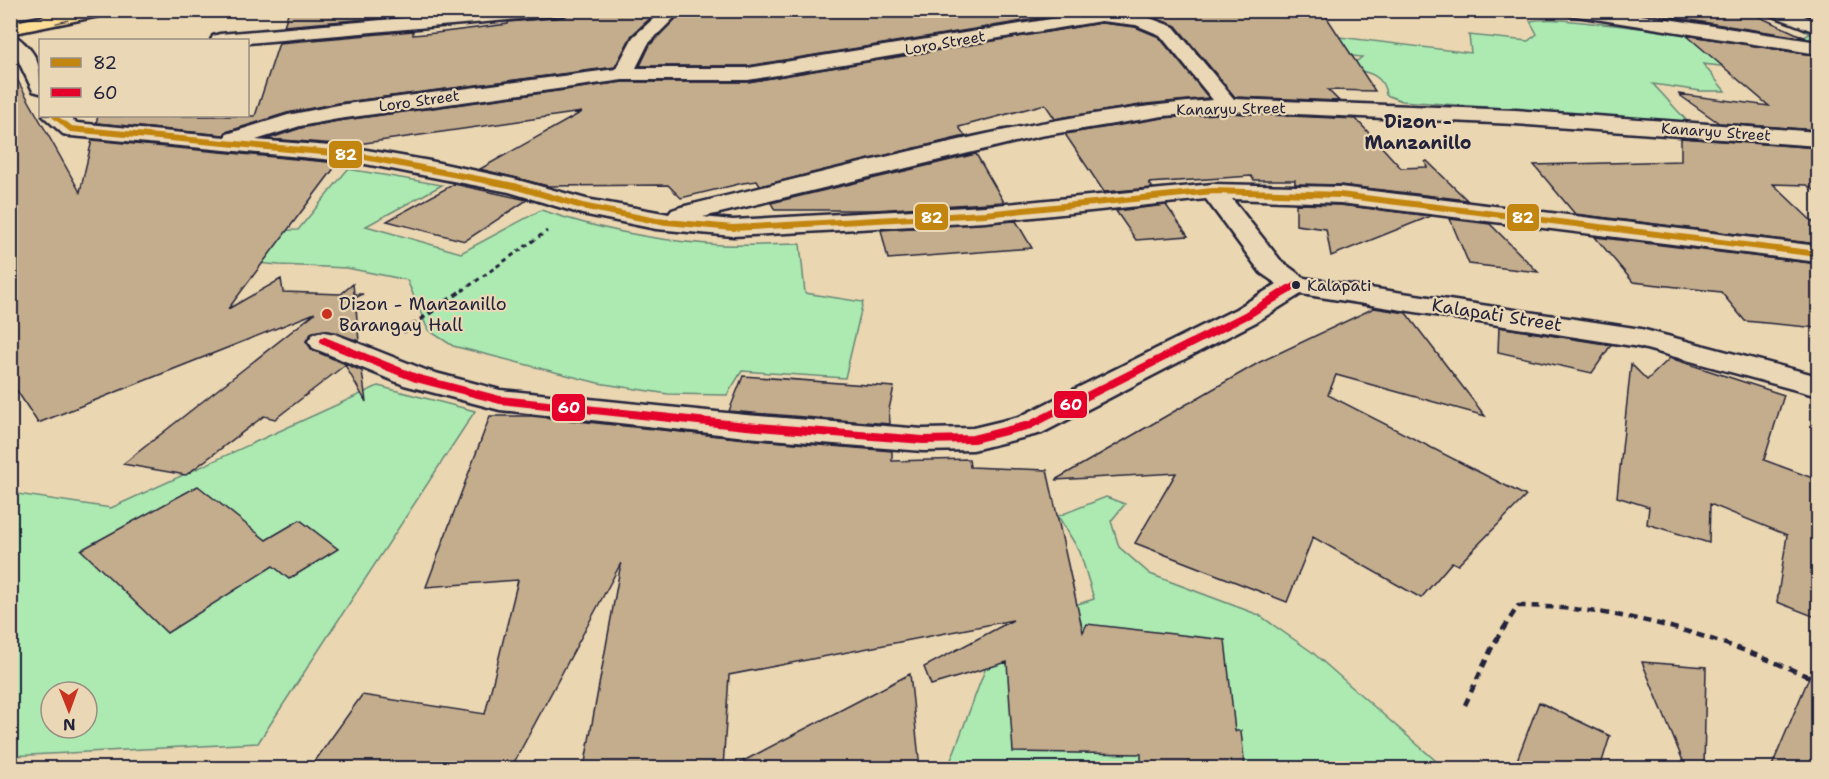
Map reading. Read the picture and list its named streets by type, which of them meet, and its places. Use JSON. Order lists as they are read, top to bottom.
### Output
{
  "streets": {
    "street": ["Loro Street", "Kanaryu Street", "Kalapati Street"]
  },
  "crossings": [
    ["Loro Street", "Kanaryu Street"]
  ],
  "districts": ["Dizon - Manzanillo"],
  "places": ["Kalapati", "Dizon - Manzanillo Barangay Hall"],
  "lines": ["transit line 82", "transit line 60"],
  "legend": ["82", "60"],
  "north": "bottom"
}
